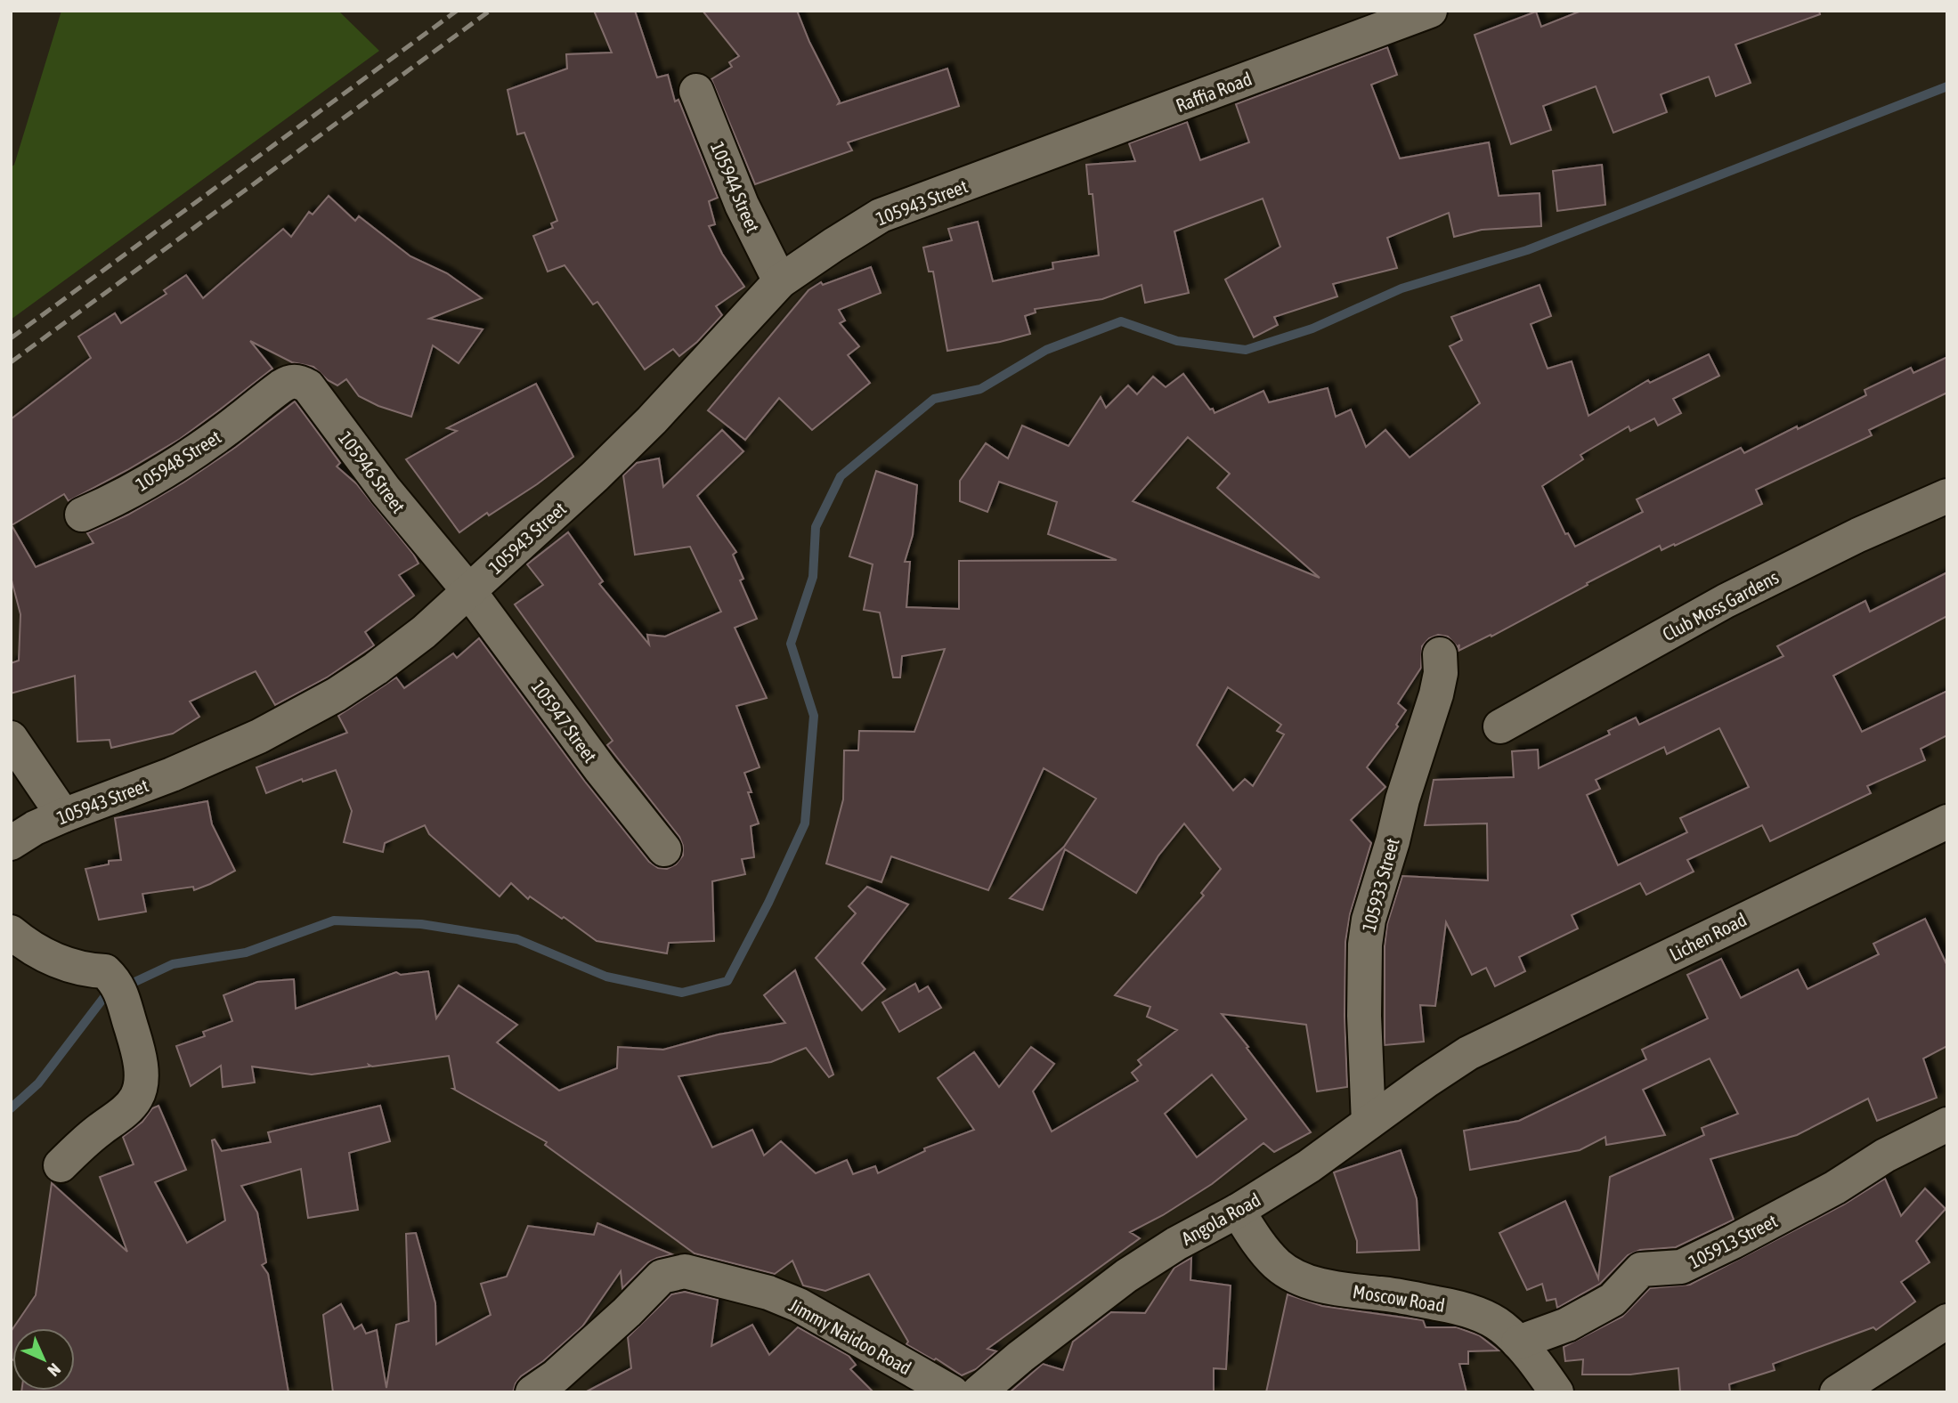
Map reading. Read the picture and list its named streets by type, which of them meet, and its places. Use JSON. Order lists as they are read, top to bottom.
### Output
{
  "streets": {
    "street": [
      "Raffia Road",
      "105944 Street",
      "105943 Street",
      "105948 Street",
      "105946 Street",
      "Club Moss Gardens",
      "105947 Street",
      "105933 Street",
      "Lichen Road",
      "Angola Road",
      "105913 Street",
      "Moscow Road",
      "Jimmy Naidoo Road"
    ]
  },
  "crossings": [
    ["Raffia Road", "105943 Street"],
    ["105944 Street", "105943 Street"],
    ["105943 Street", "105946 Street"],
    ["105943 Street", "105947 Street"],
    ["105948 Street", "105946 Street"],
    ["105946 Street", "105947 Street"],
    ["105933 Street", "Angola Road"],
    ["Lichen Road", "Angola Road"],
    ["Angola Road", "Moscow Road"],
    ["105913 Street", "Moscow Road"]
  ],
  "north": "bottom right"
}
